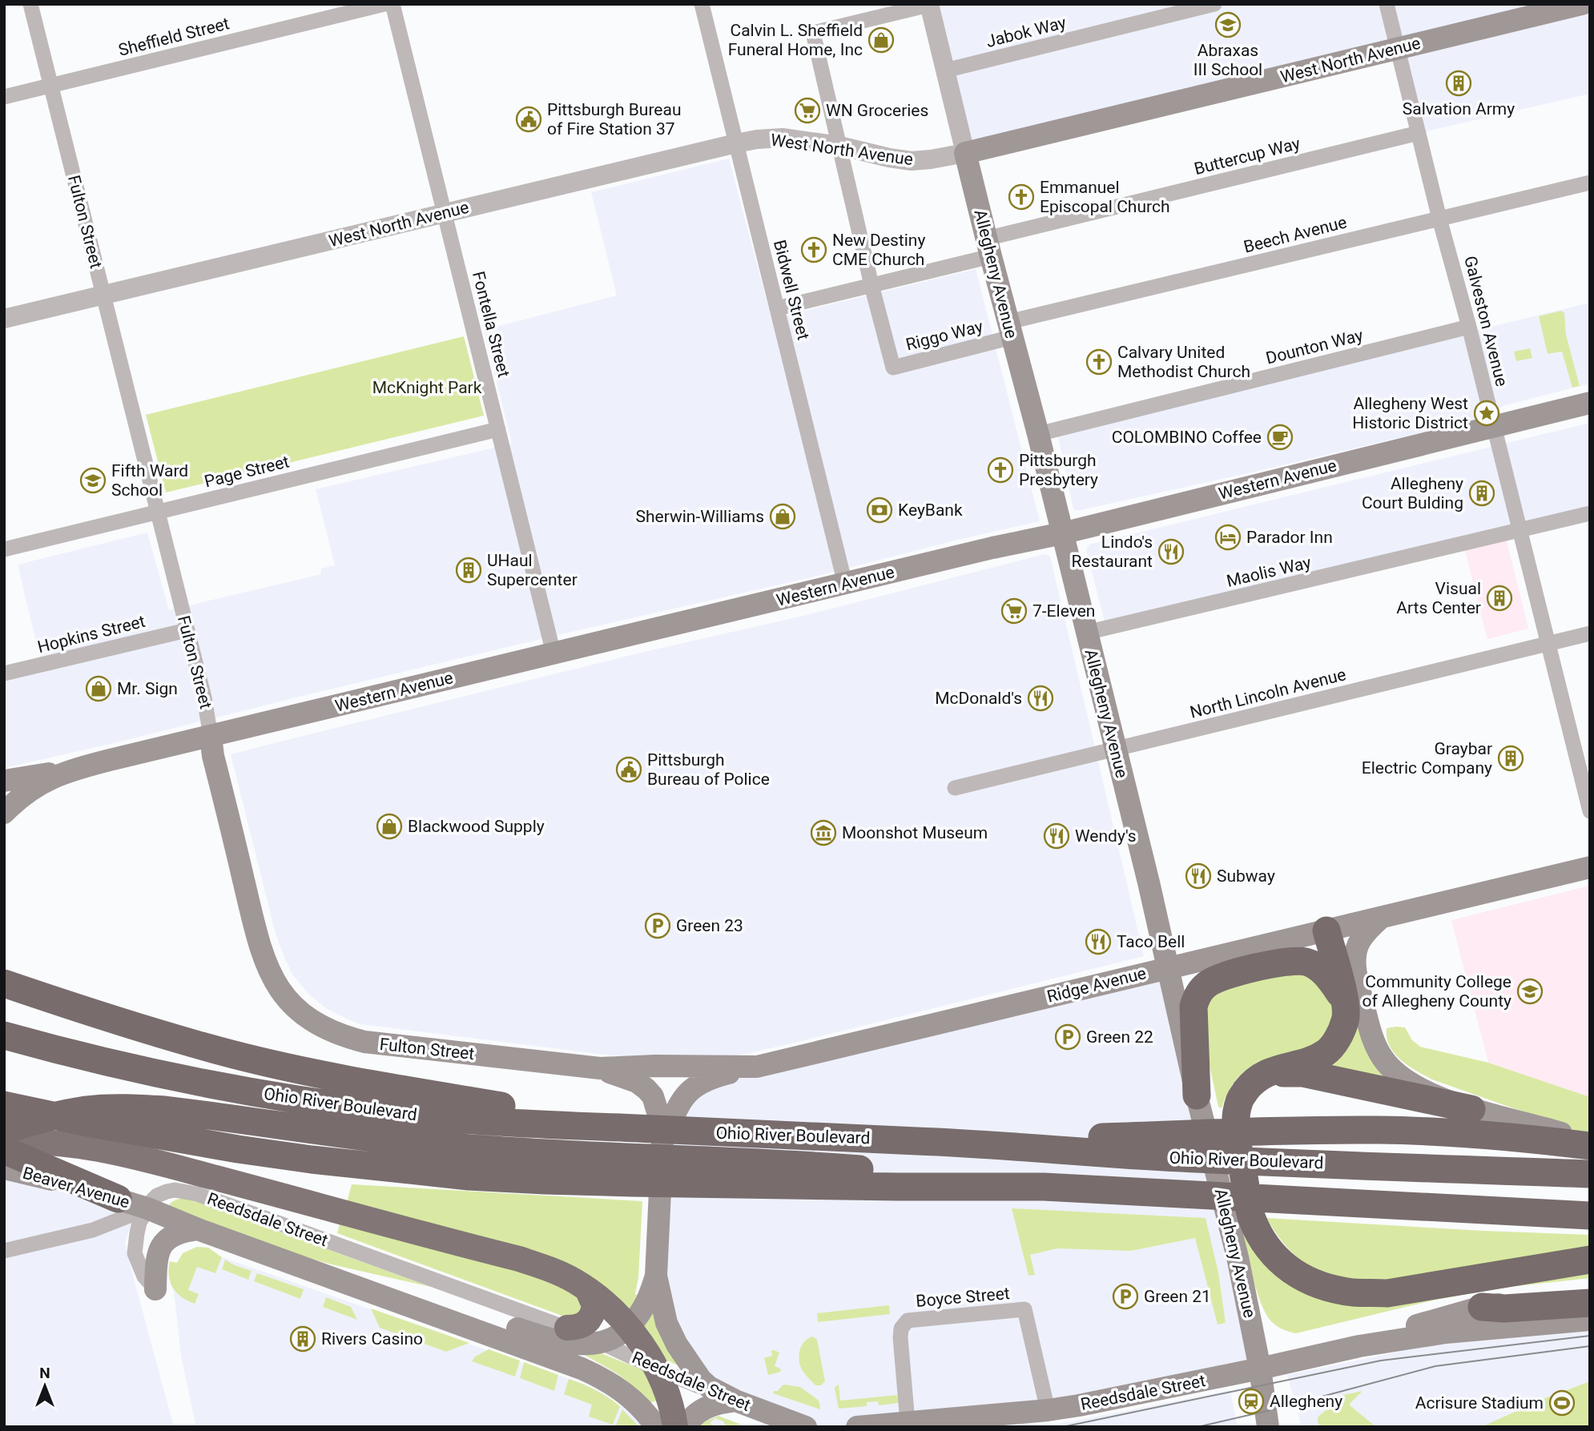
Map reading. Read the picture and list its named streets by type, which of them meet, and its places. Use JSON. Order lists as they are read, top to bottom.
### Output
{
  "streets": {
    "highway": ["Ohio River Boulevard"],
    "main road": [
      "West North Avenue",
      "Fulton Street",
      "Allegheny Avenue",
      "Western Avenue",
      "Ridge Avenue",
      "Beaver Avenue",
      "Reedsdale Street"
    ],
    "street": [
      "Jabok Way",
      "Sheffield Street",
      "Buttercup Way",
      "Beech Avenue",
      "Bidwell Street",
      "Galveston Avenue",
      "Fontella Street",
      "Riggo Way",
      "Dounton Way",
      "Page Street",
      "Maolis Way",
      "Hopkins Street",
      "North Lincoln Avenue",
      "Boyce Street"
    ]
  },
  "crossings": [
    ["Jabok Way", "Allegheny Avenue"],
    ["Sheffield Street", "Fulton Street"],
    ["West North Avenue", "Fulton Street"],
    ["West North Avenue", "Allegheny Avenue"],
    ["West North Avenue", "Bidwell Street"],
    ["West North Avenue", "Galveston Avenue"],
    ["West North Avenue", "Fontella Street"],
    ["West North Avenue", "Riggo Way"],
    ["Buttercup Way", "Allegheny Avenue"],
    ["Buttercup Way", "Bidwell Street"],
    ["Buttercup Way", "Galveston Avenue"],
    ["Buttercup Way", "Riggo Way"],
    ["Fulton Street", "Page Street"],
    ["Fulton Street", "Western Avenue"],
    ["Fulton Street", "Hopkins Street"],
    ["Fulton Street", "Ridge Avenue"],
    ["Beech Avenue", "Allegheny Avenue"],
    ["Beech Avenue", "Galveston Avenue"],
    ["Beech Avenue", "Riggo Way"],
    ["Allegheny Avenue", "Riggo Way"],
    ["Allegheny Avenue", "Dounton Way"],
    ["Allegheny Avenue", "Western Avenue"],
    ["Allegheny Avenue", "Maolis Way"],
    ["Allegheny Avenue", "North Lincoln Avenue"],
    ["Allegheny Avenue", "Ridge Avenue"],
    ["Allegheny Avenue", "Reedsdale Street"],
    ["Bidwell Street", "Western Avenue"],
    ["Galveston Avenue", "Dounton Way"],
    ["Galveston Avenue", "Western Avenue"],
    ["Galveston Avenue", "Maolis Way"],
    ["Galveston Avenue", "North Lincoln Avenue"],
    ["Fontella Street", "Page Street"],
    ["Fontella Street", "Western Avenue"],
    ["Beaver Avenue", "Reedsdale Street"],
    ["Reedsdale Street", "Boyce Street"]
  ],
  "parks": ["McKnight Park"],
  "places": {
    "school or university": ["Abraxas III School", "Fifth Ward School", "Community College of Allegheny County"],
    "shop": [
      "Calvin L. Sheffield Funeral Home, Inc",
      "Sherwin-Williams",
      "Mr. Sign",
      "Blackwood Supply"
    ],
    "building": [
      "Salvation Army",
      "Allegheny Court Bulding",
      "UHaul Supercenter",
      "Visual Arts Center",
      "Graybar Electric Company",
      "Rivers Casino"
    ],
    "supermarket": ["WN Groceries", "7-Eleven"],
    "public building": ["Pittsburgh Bureau of Fire Station 37", "Pittsburgh Bureau of Police"],
    "church": [
      "Emmanuel Episcopal Church",
      "New Destiny CME Church",
      "Calvary United Methodist Church",
      "Pittsburgh Presbytery"
    ],
    "place": ["Allegheny West Historic District"],
    "cafe": ["COLOMBINO Coffee"],
    "bank": ["KeyBank"],
    "hotel": ["Parador Inn"],
    "restaurant": [
      "Lindo's Restaurant",
      "McDonald's",
      "Wendy's",
      "Subway",
      "Taco Bell"
    ],
    "museum": ["Moonshot Museum"],
    "parking": ["Green 23", "Green 22", "Green 21"],
    "station": ["Allegheny"],
    "sports": ["Acrisure Stadium"]
  },
  "north": "top"
}
